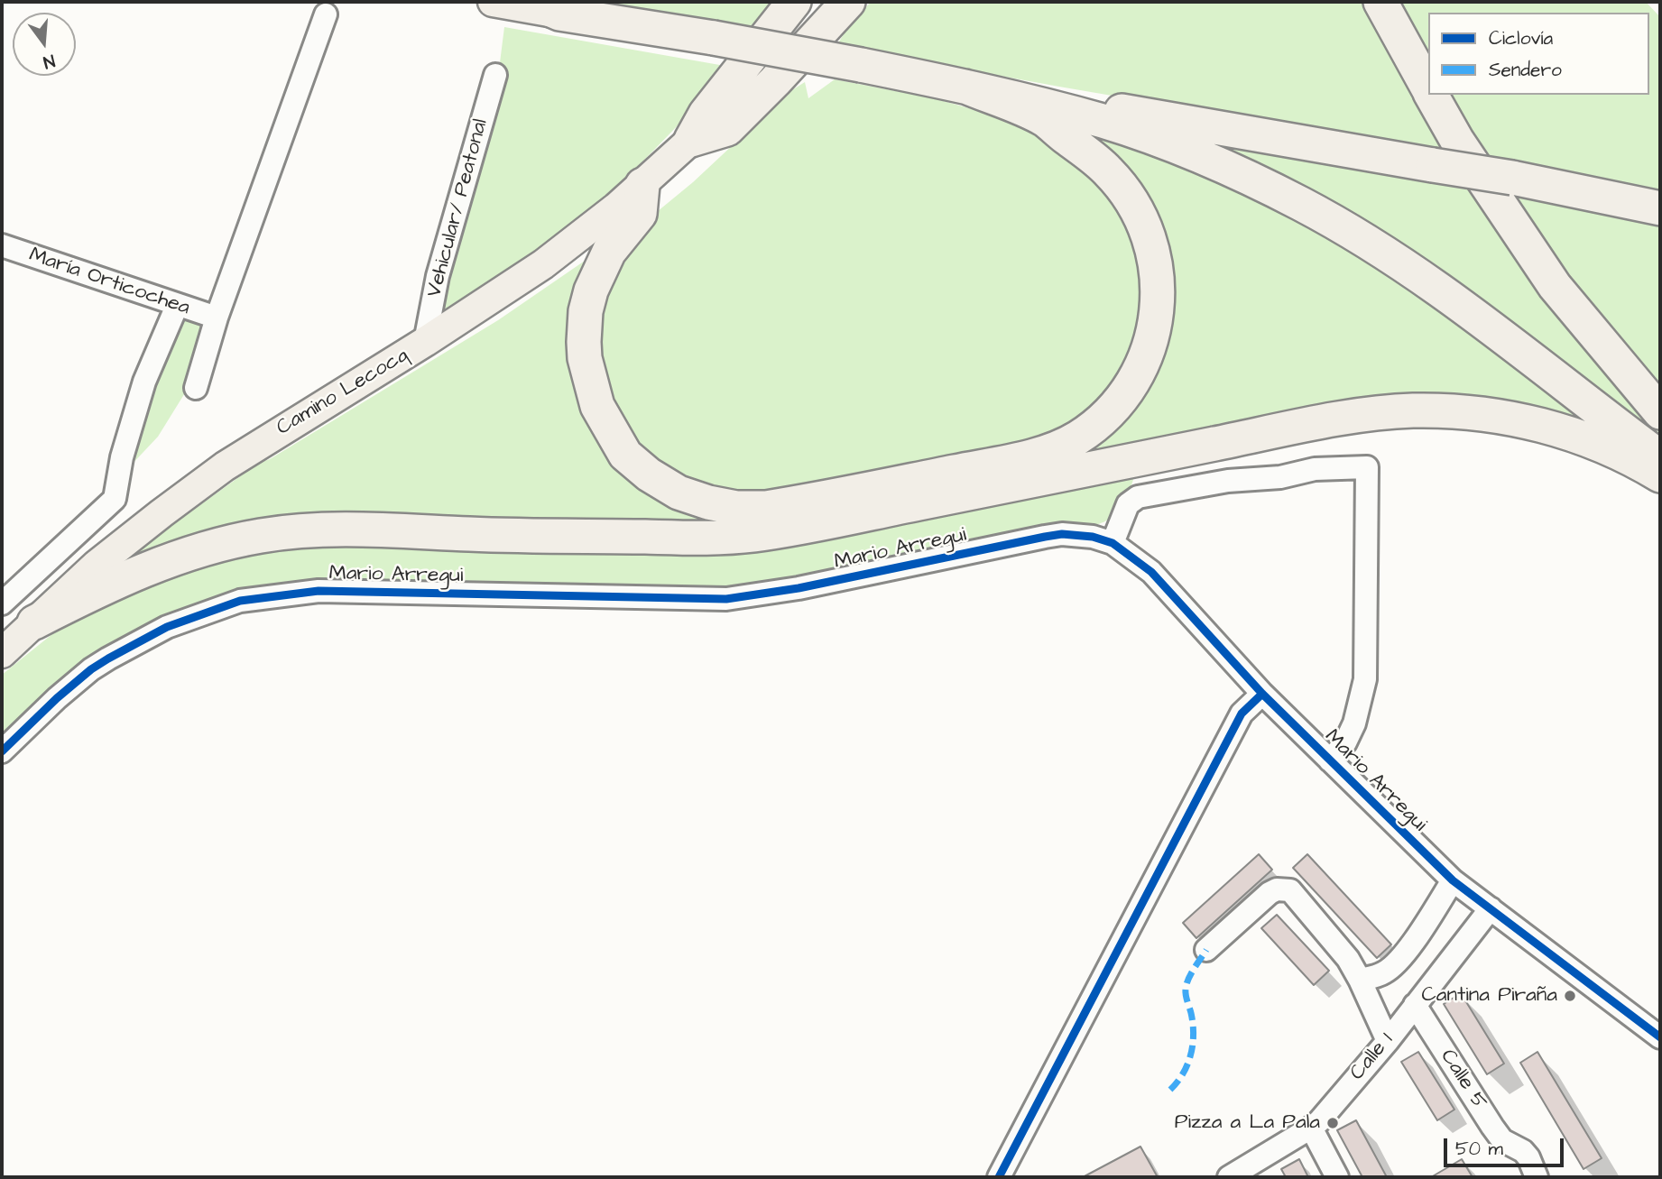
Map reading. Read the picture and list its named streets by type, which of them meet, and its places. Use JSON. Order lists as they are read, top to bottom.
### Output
{
  "streets": {
    "main road": ["Camino Lecocq"],
    "street": [
      "Vehicular/ Peatonal",
      "María Orticochea",
      "Mario Arregui",
      "Calle 1",
      "Calle 5"
    ]
  },
  "crossings": [
    ["Vehicular/ Peatonal", "Camino Lecocq"],
    ["Mario Arregui", "Calle 1"],
    ["Calle 1", "Calle 5"]
  ],
  "places": ["Cantina Piraña", "Pizza a La Pala"],
  "legend": ["Ciclovía", "Sendero"],
  "scale_bar": "50 m",
  "north": "bottom"
}
